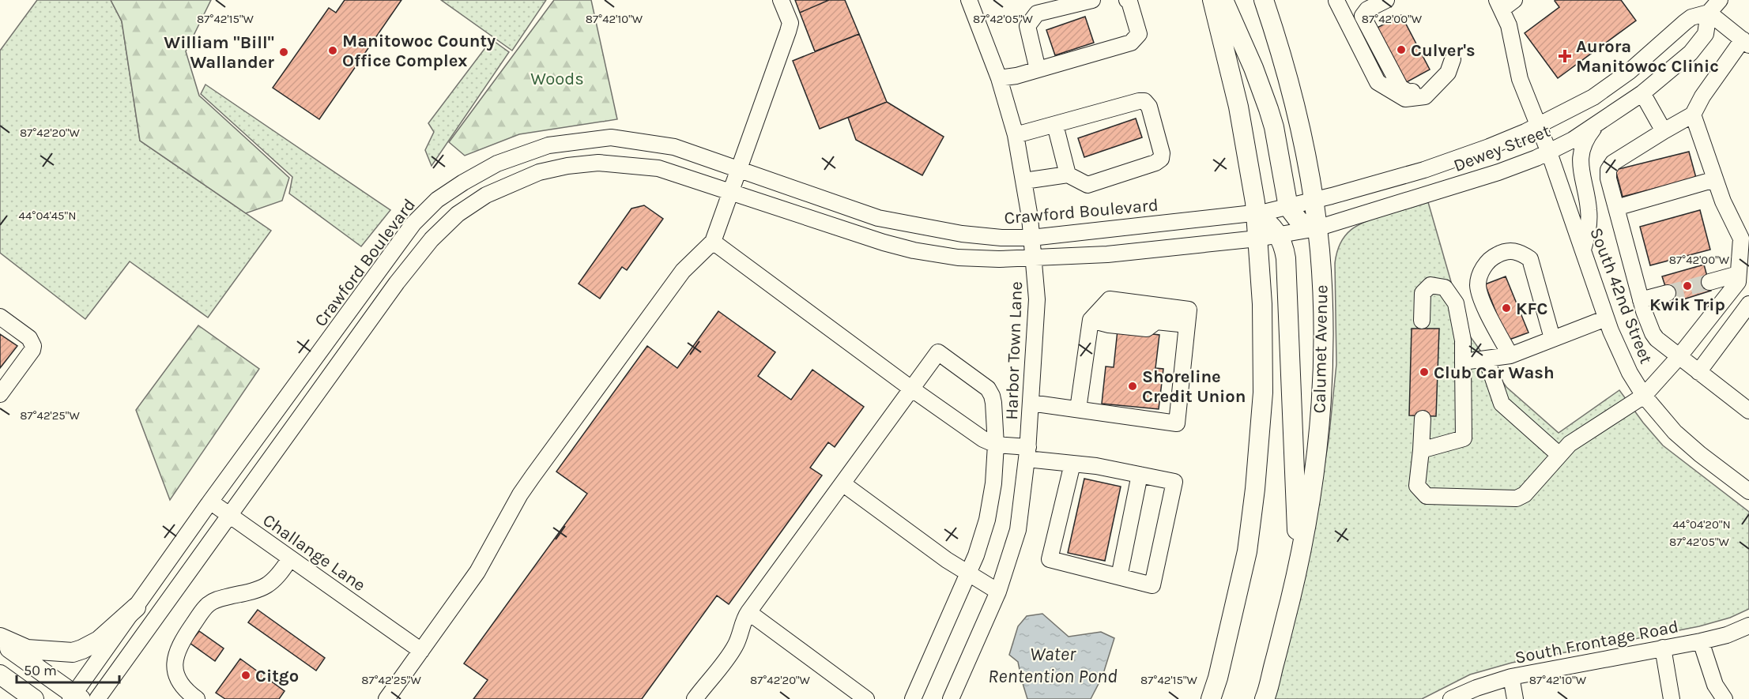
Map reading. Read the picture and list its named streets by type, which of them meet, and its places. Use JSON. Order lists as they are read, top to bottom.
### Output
{
  "streets": {
    "main road": ["Calumet Avenue"],
    "street": [
      "Dewey Street",
      "Crawford Boulevard",
      "South 42nd Street",
      "Harbor Town Lane",
      "Challange Lane",
      "South Frontage Road"
    ]
  },
  "crossings": [
    ["Dewey Street", "Crawford Boulevard"],
    ["Dewey Street", "South 42nd Street"],
    ["Dewey Street", "Calumet Avenue"],
    ["Crawford Boulevard", "Harbor Town Lane"],
    ["Crawford Boulevard", "Challange Lane"]
  ],
  "water": ["Water Rentention Pond"],
  "parks": ["Woods"],
  "places": {
    "other": [
      "Culver's",
      "Manitowoc County Office Complex",
      "William \"Bill\" Wallander",
      "Kwik Trip",
      "KFC",
      "Club Car Wash",
      "Shoreline Credit Union",
      "Citgo"
    ],
    "health": ["Aurora Manitowoc Clinic"]
  },
  "scale_bar": "50 m",
  "coordinates": [
    "87°42'15\"W",
    "87°42'10\"W",
    "87°42'05\"W",
    "87°42'00\"W",
    "87°42'20\"W",
    "44°04'45\"N",
    "87°42'25\"W",
    "44°04'20\"N"
  ]
}
